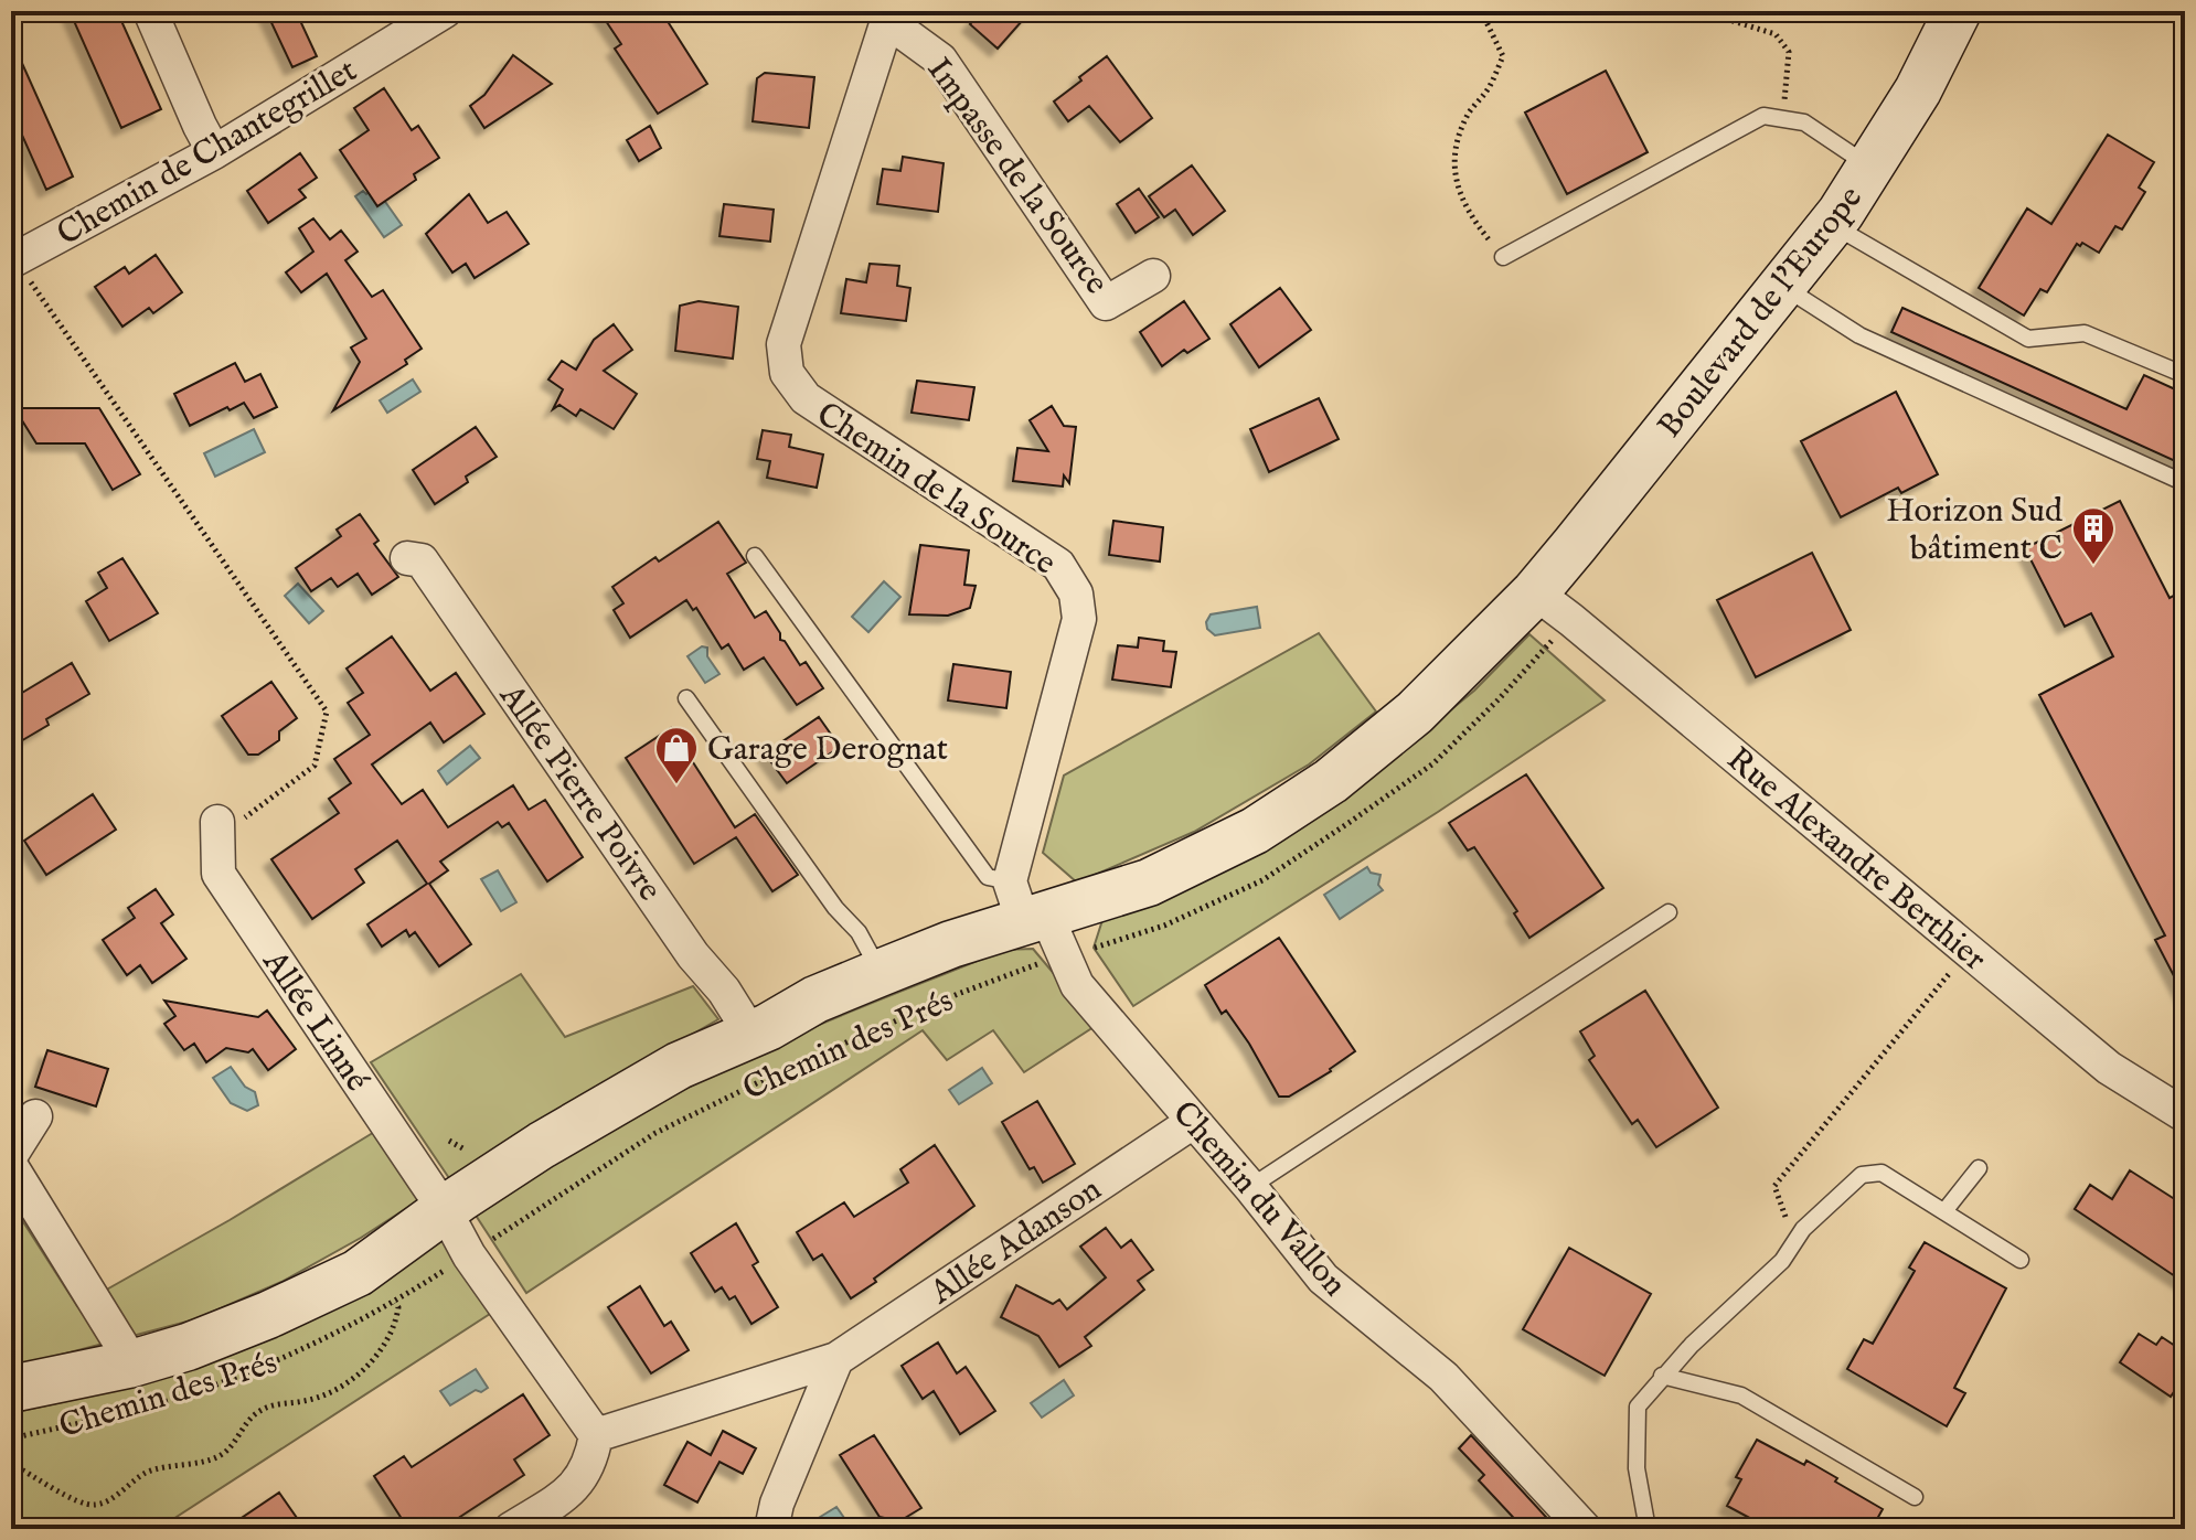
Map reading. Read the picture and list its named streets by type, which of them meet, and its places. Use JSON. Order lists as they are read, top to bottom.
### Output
{
  "streets": {
    "street": [
      "Chemin de Chantegrillet",
      "Impasse de la Source",
      "Boulevard de l'Europe",
      "Chemin de la Source",
      "Allée Pierre Poivre",
      "Rue Alexandre Berthier",
      "Allée Linné",
      "Chemin des Prés",
      "Chemin du Vallon",
      "Allée Adanson"
    ]
  },
  "crossings": [
    ["Impasse de la Source", "Chemin de la Source"],
    ["Boulevard de l'Europe", "Rue Alexandre Berthier"],
    ["Boulevard de l'Europe", "Chemin des Prés"],
    ["Chemin de la Source", "Chemin des Prés"],
    ["Chemin de la Source", "Chemin du Vallon"],
    ["Allée Pierre Poivre", "Chemin des Prés"],
    ["Rue Alexandre Berthier", "Chemin des Prés"],
    ["Allée Linné", "Chemin des Prés"],
    ["Chemin des Prés", "Chemin du Vallon"],
    ["Chemin du Vallon", "Allée Adanson"]
  ],
  "places": {
    "building": ["Horizon Sud bâtiment C"],
    "shop": ["Garage Derognat"]
  }
}
